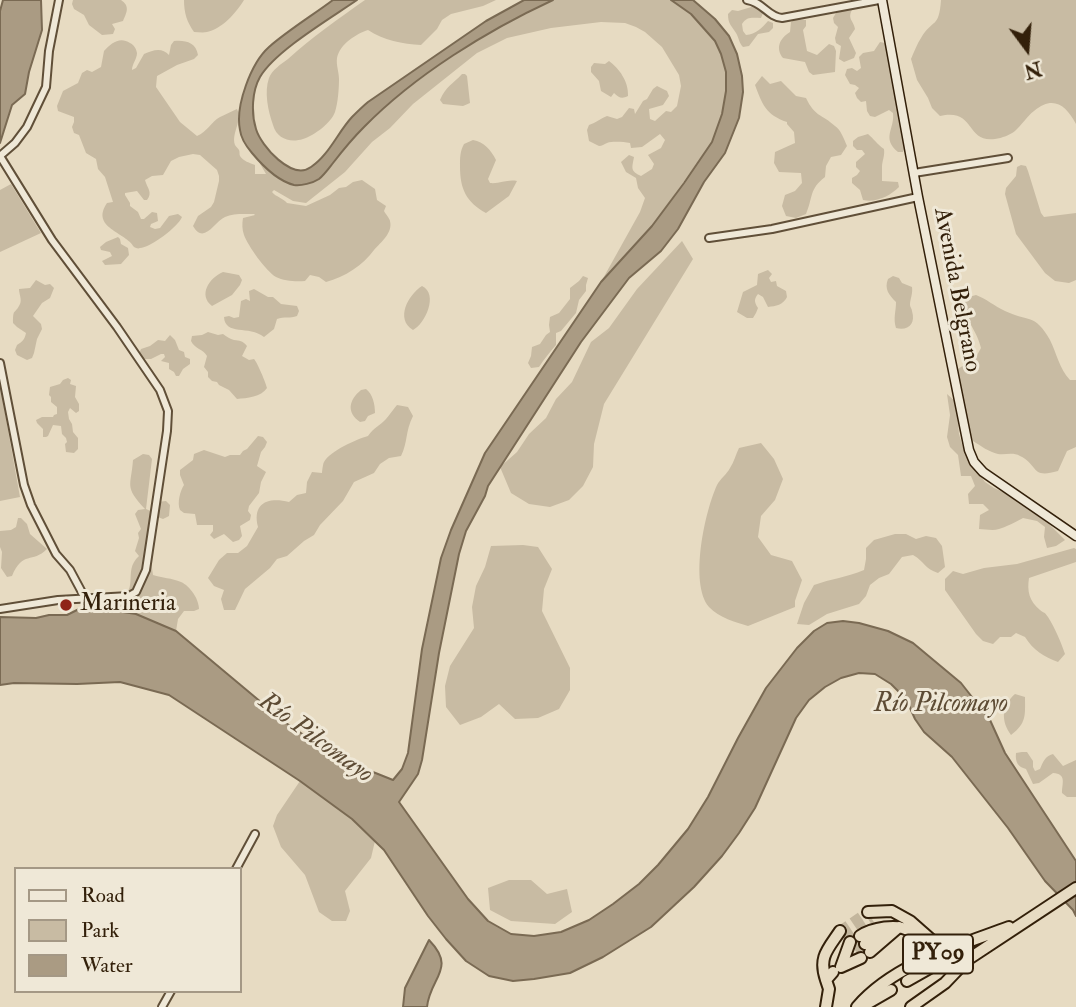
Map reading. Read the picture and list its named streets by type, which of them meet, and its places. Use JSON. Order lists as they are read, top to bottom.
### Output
{
  "streets": {
    "highway": ["PY09"],
    "street": ["Avenida Belgrano"]
  },
  "water": ["Río Pilcomayo"],
  "places": ["Marineria"],
  "legend": ["Road", "Park", "Water"],
  "north": "bottom"
}
